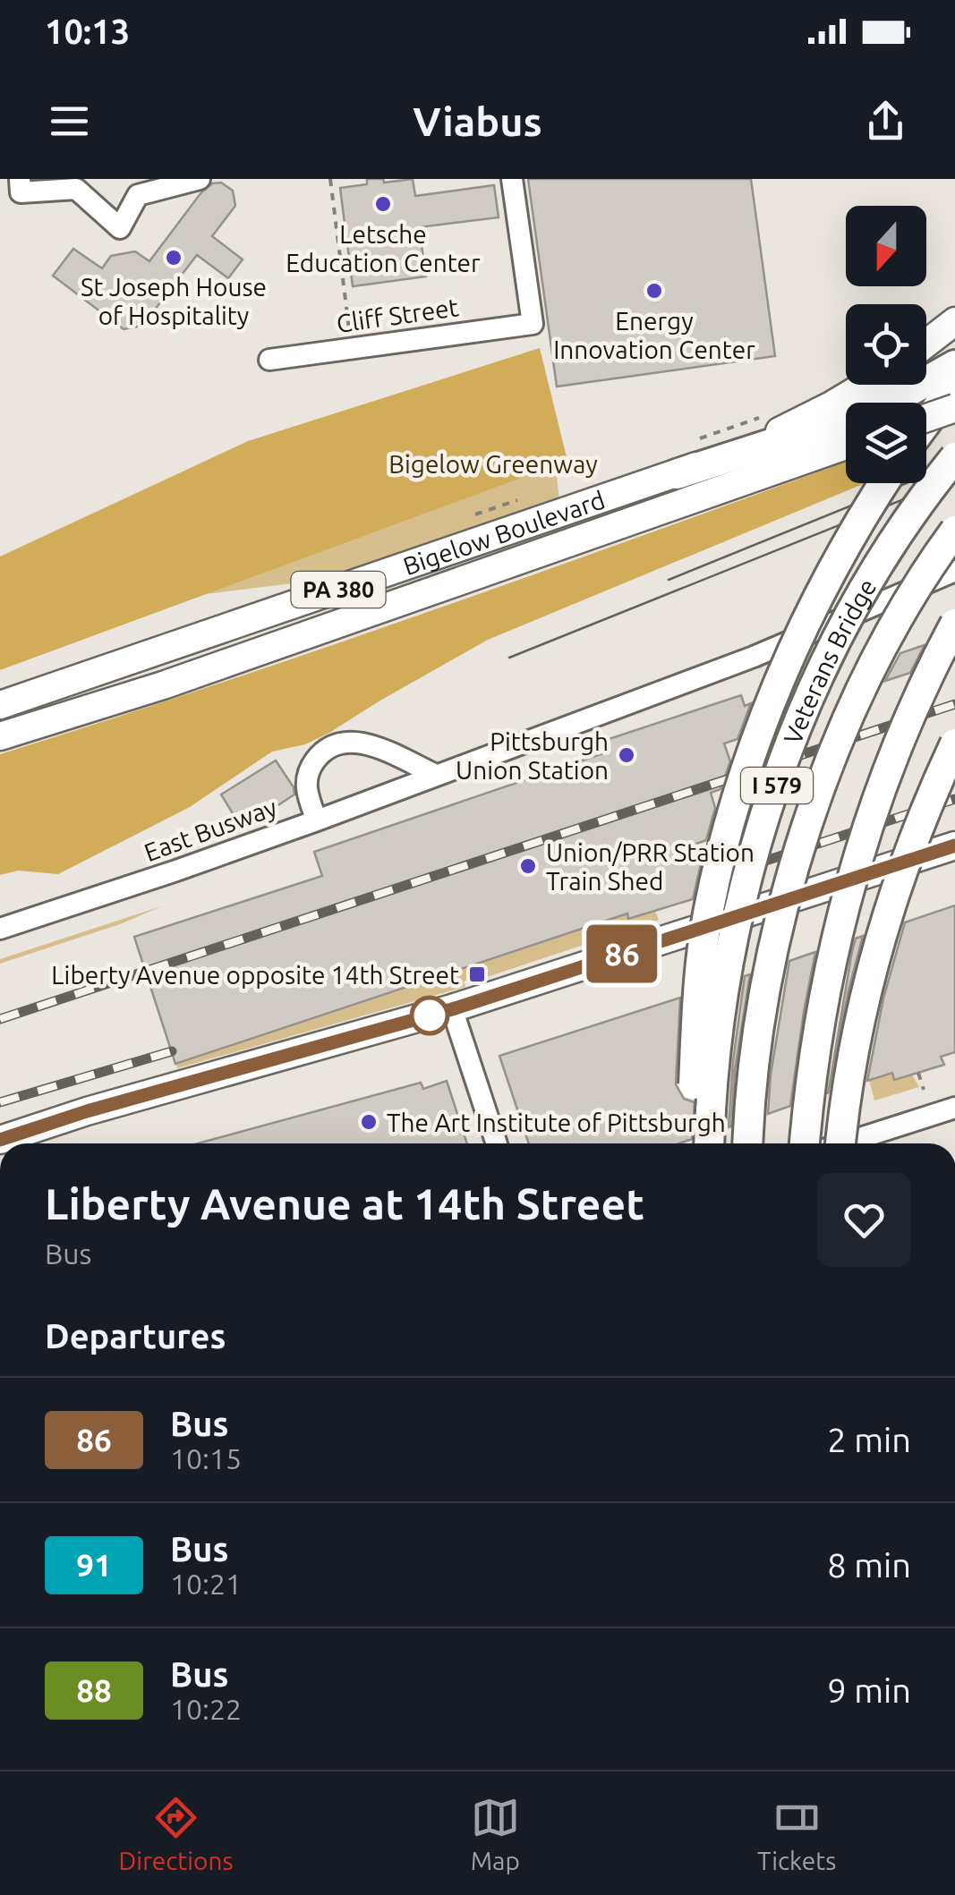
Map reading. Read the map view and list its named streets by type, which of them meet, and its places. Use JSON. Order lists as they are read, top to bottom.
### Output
{
  "streets": {
    "highway": ["Veterans Bridge", "I 579"],
    "main road": ["Bigelow Boulevard", "PA 380"],
    "street": ["Cliff Street", "East Busway"]
  },
  "parks": ["Bigelow Greenway"],
  "places": {
    "other": [
      "Letsche Education Center",
      "St Joseph House of Hospitality",
      "Energy Innovation Center",
      "Pittsburgh Union Station",
      "Union/PRR Station Train Shed",
      "The Art Institute of Pittsburgh"
    ],
    "transit": ["Liberty Avenue opposite 14th Street"]
  },
  "lines": ["bus line 86"],
  "north": "bottom",
  "page": {
    "status": "10:13",
    "header": "Viabus",
    "on_map": "86",
    "heading": [
      ["Liberty Avenue at 14th Street", "Bus"],
      "Departures"
    ],
    "list": [
      {
        "mark": "86",
        "name": "Bus",
        "note": "10:15",
        "value": "2 min"
      },
      {
        "mark": "91",
        "name": "Bus",
        "note": "10:21",
        "value": "8 min"
      },
      {
        "mark": "88",
        "name": "Bus",
        "note": "10:22",
        "value": "9 min"
      }
    ],
    "tabs": ["Directions", "Map", "Tickets"]
  }
}
